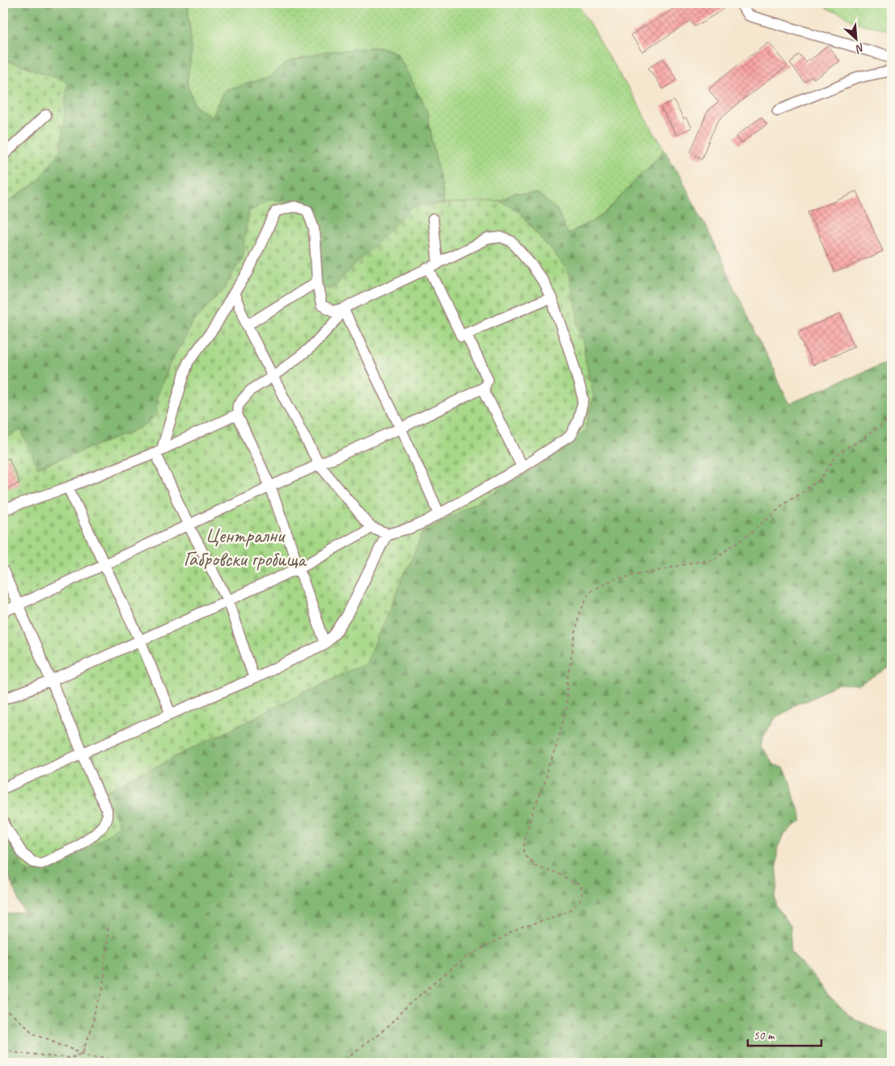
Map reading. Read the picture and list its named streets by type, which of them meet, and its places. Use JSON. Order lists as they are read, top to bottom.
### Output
{
  "parks": ["Централни Габровски гробища"],
  "scale_bar": "50 m",
  "north": "bottom right"
}
